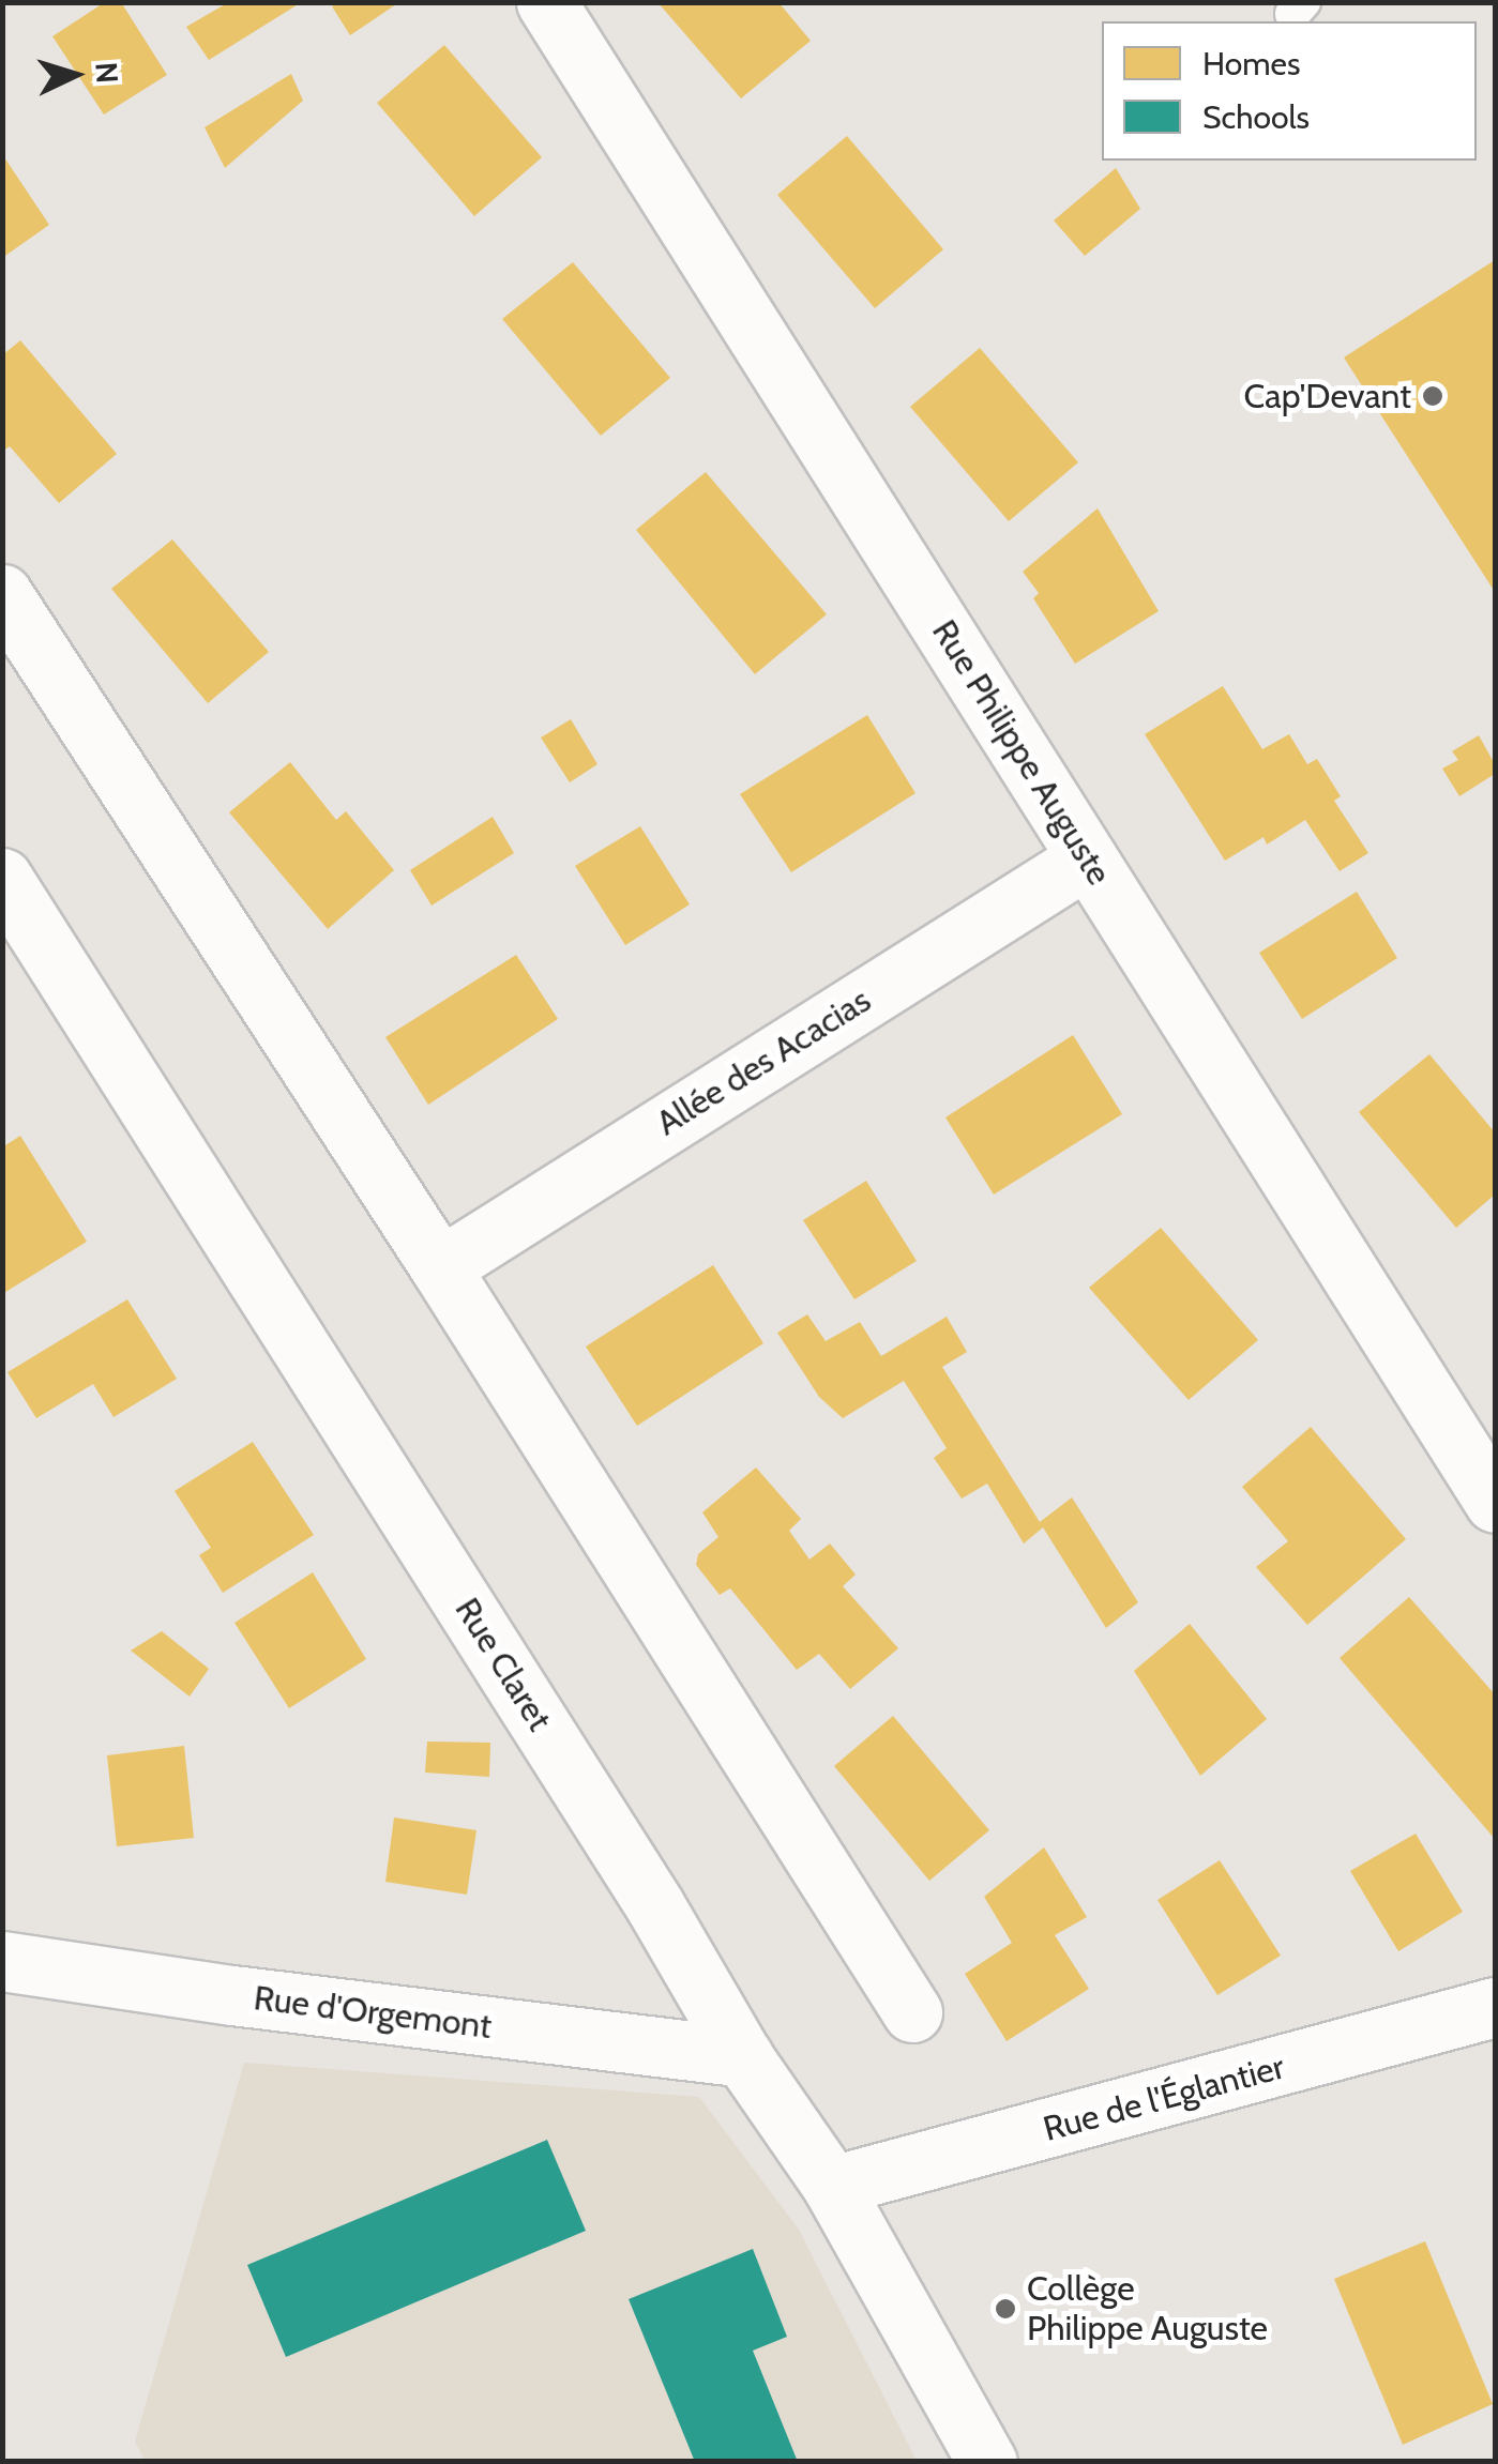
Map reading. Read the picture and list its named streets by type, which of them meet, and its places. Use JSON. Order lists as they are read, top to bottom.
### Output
{
  "streets": {
    "street": [
      "Rue Philippe Auguste",
      "Allée des Acacias",
      "Rue Claret",
      "Rue d'Orgemont",
      "Rue de l'Églantier"
    ]
  },
  "crossings": [
    ["Rue Philippe Auguste", "Allée des Acacias"],
    ["Rue Claret", "Rue d'Orgemont"],
    ["Rue Claret", "Rue de l'Églantier"]
  ],
  "places": ["Cap'Devant", "Collège Philippe Auguste"],
  "legend": ["Homes", "Schools"],
  "north": "right"
}
